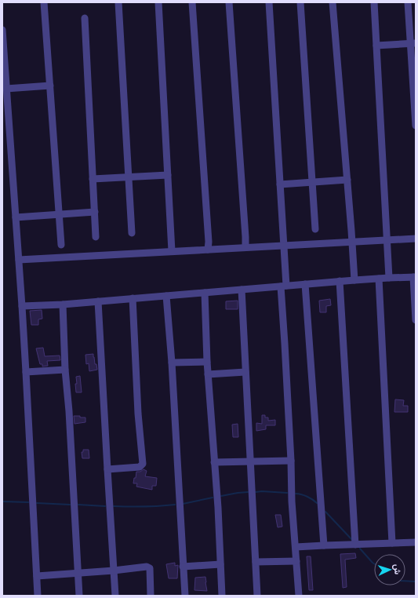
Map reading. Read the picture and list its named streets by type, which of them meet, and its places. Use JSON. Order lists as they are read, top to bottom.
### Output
{
  "north": "right"
}
